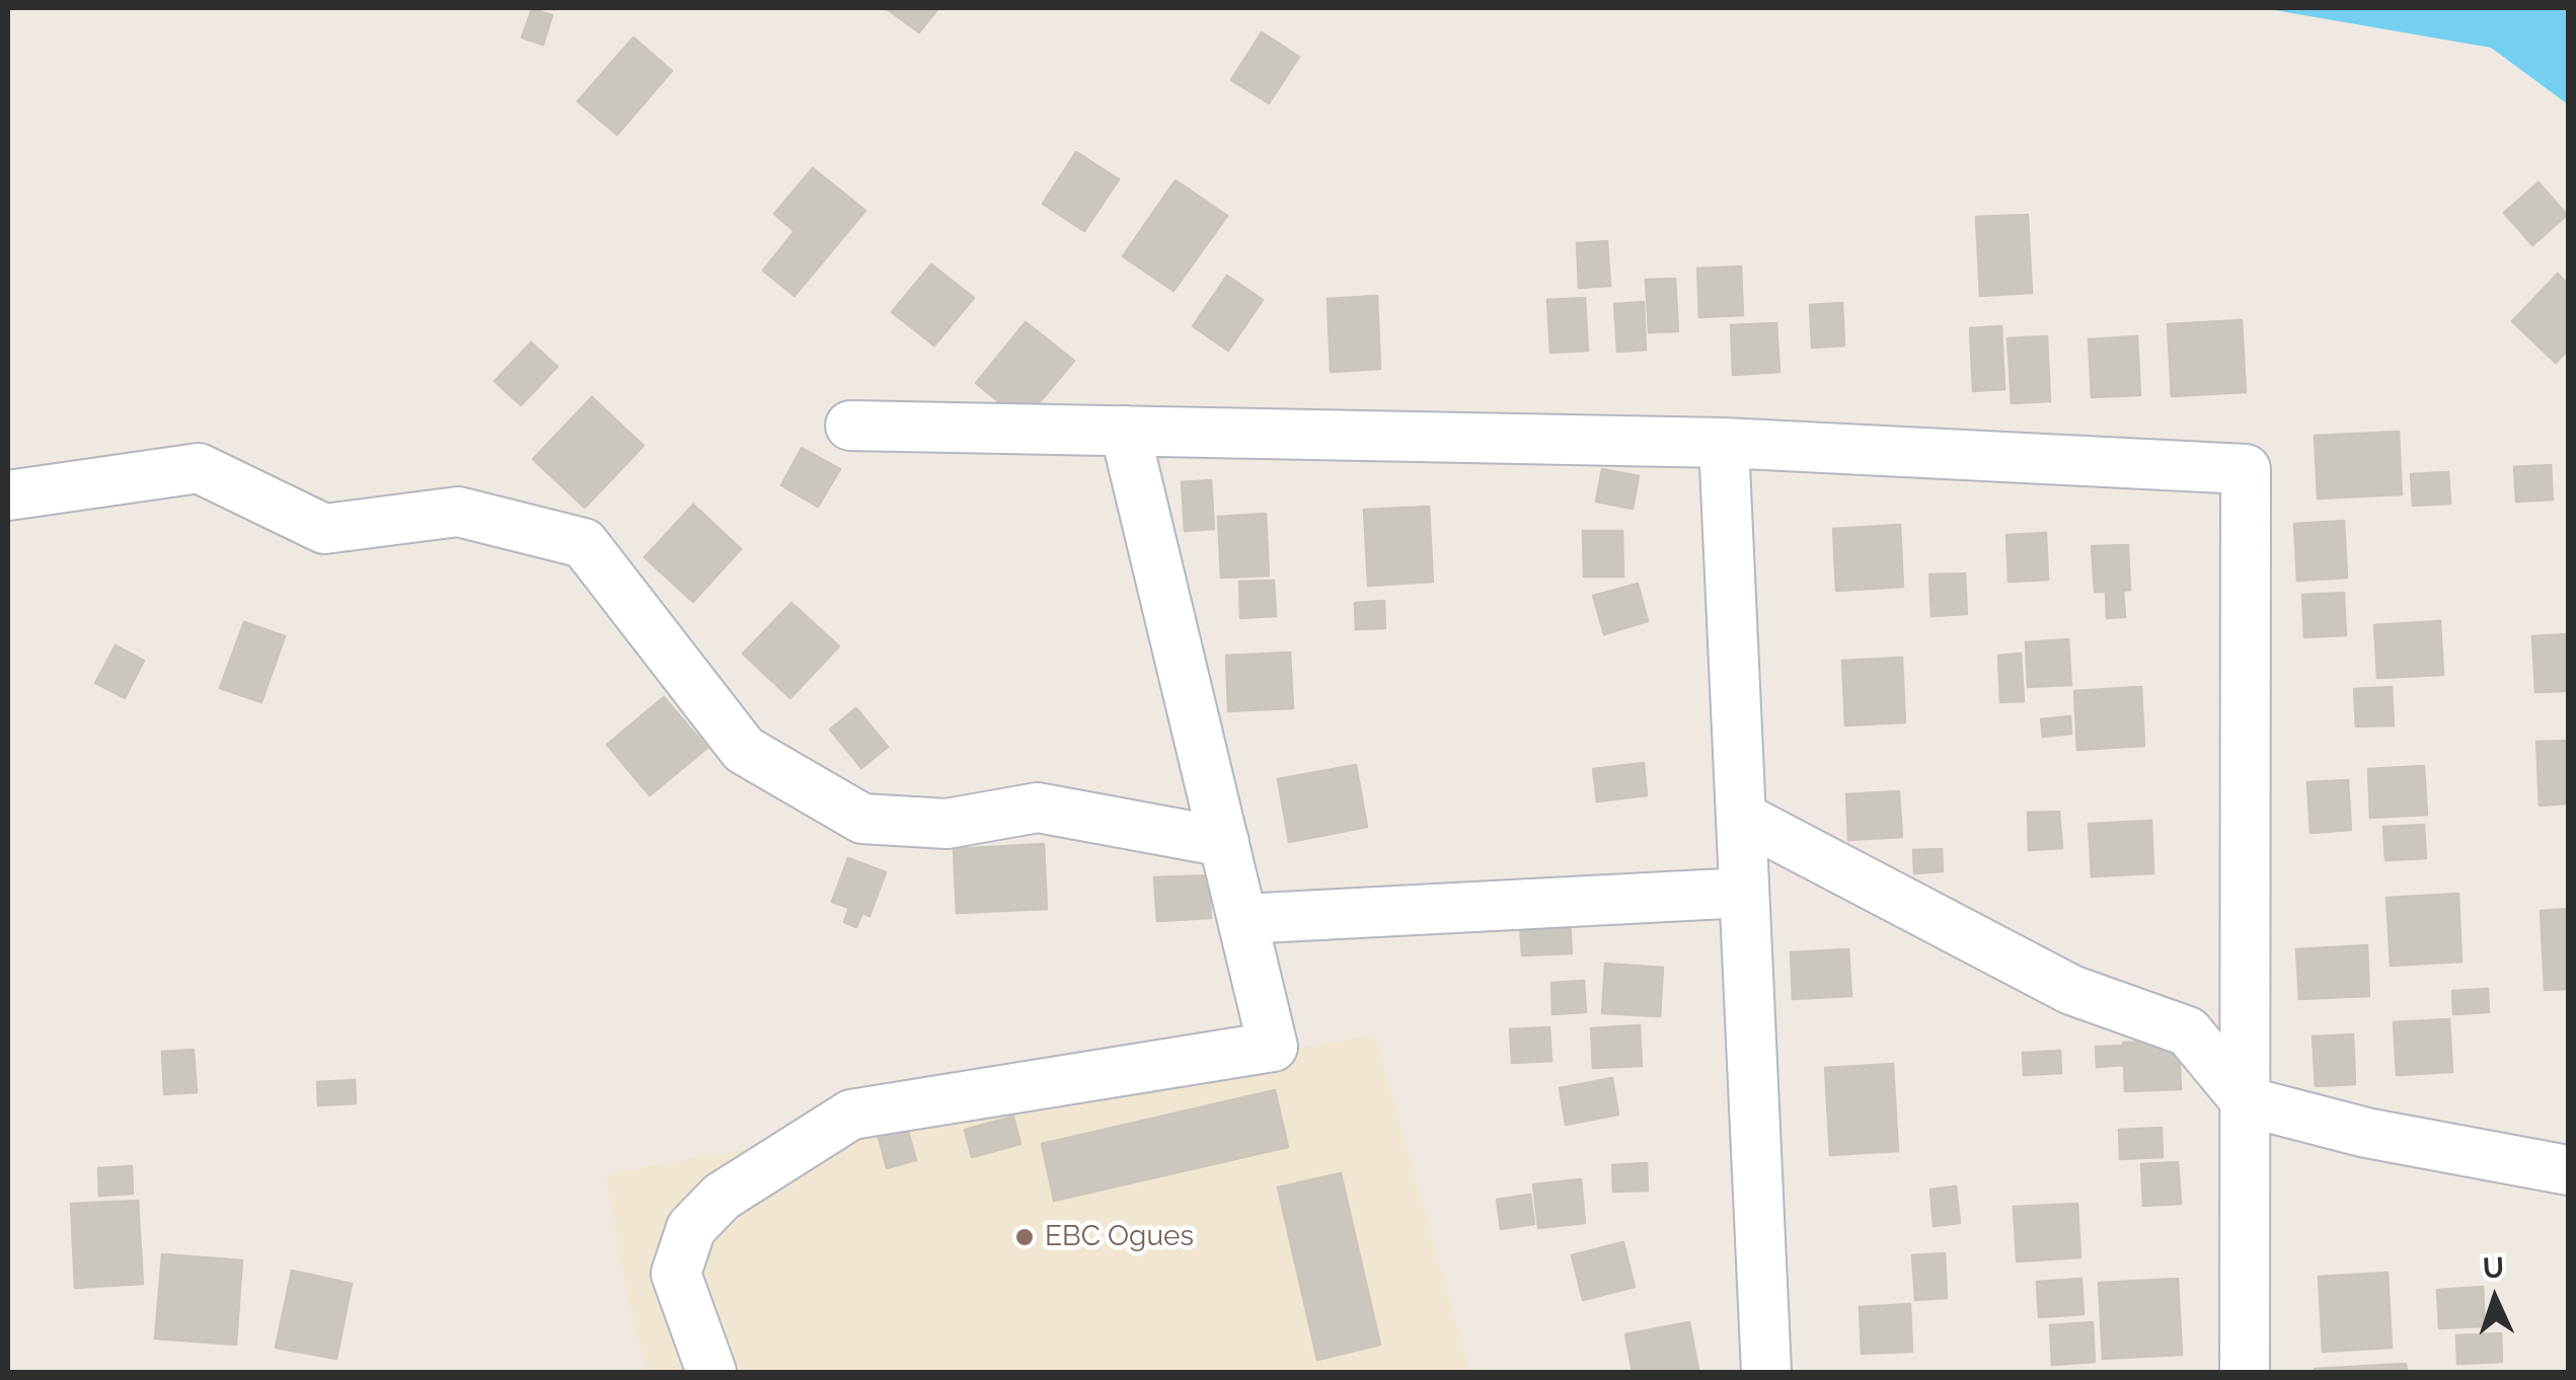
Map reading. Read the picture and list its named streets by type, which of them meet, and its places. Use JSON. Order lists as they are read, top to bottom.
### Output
{
  "places": ["EBC Ogues"],
  "north": "top"
}
